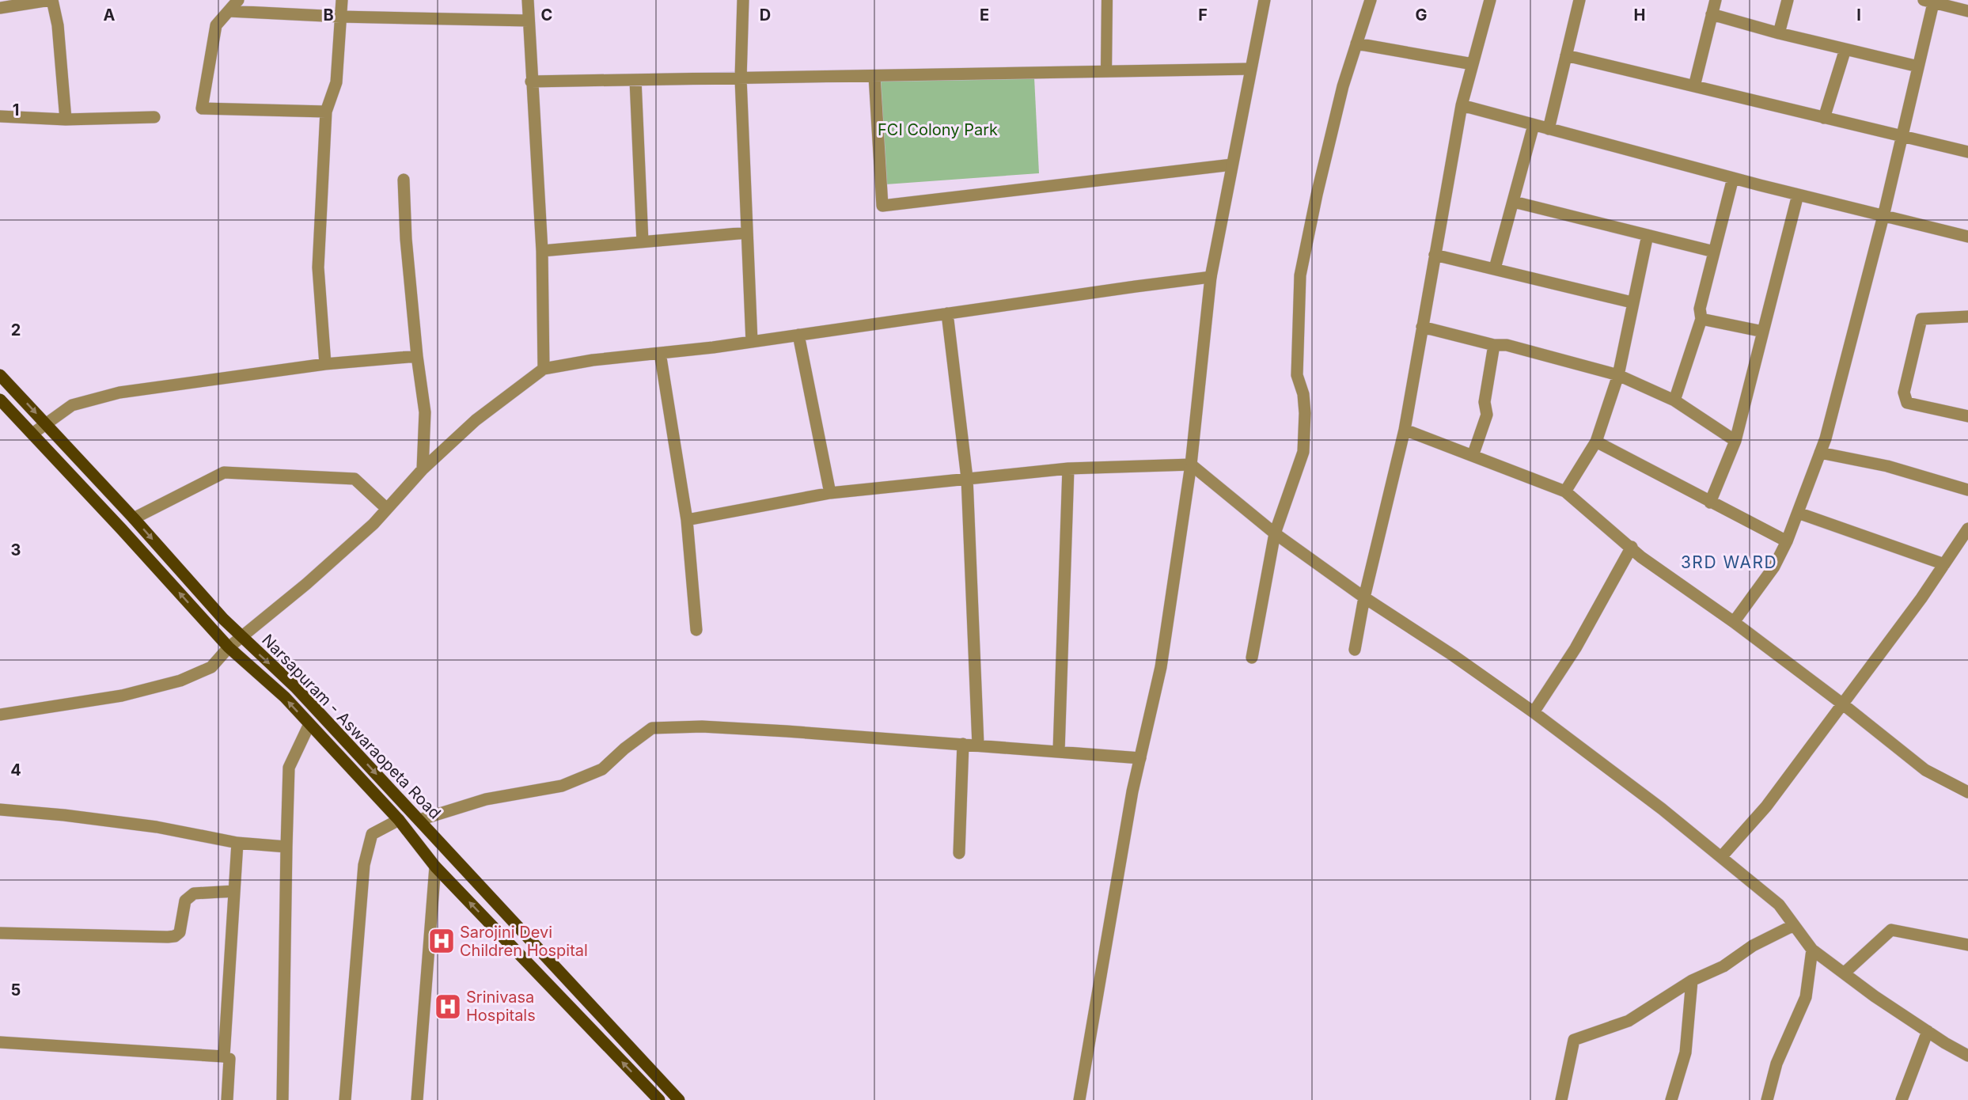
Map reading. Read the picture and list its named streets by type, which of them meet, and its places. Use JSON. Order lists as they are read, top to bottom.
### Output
{
  "streets": {
    "main road": ["Narsapuram - Aswaraopeta Road"]
  },
  "districts": ["3RD WARD"],
  "parks": ["FCI Colony Park"],
  "places": {
    "hospital": ["Sarojini Devi Children Hospital", "Srinivasa Hospitals"]
  },
  "grid": {
    "columns": [
      "A",
      "B",
      "C",
      "D",
      "E",
      "F",
      "G",
      "H",
      "I"
    ],
    "rows": [
      "1",
      "2",
      "3",
      "4",
      "5"
    ]
  }
}
